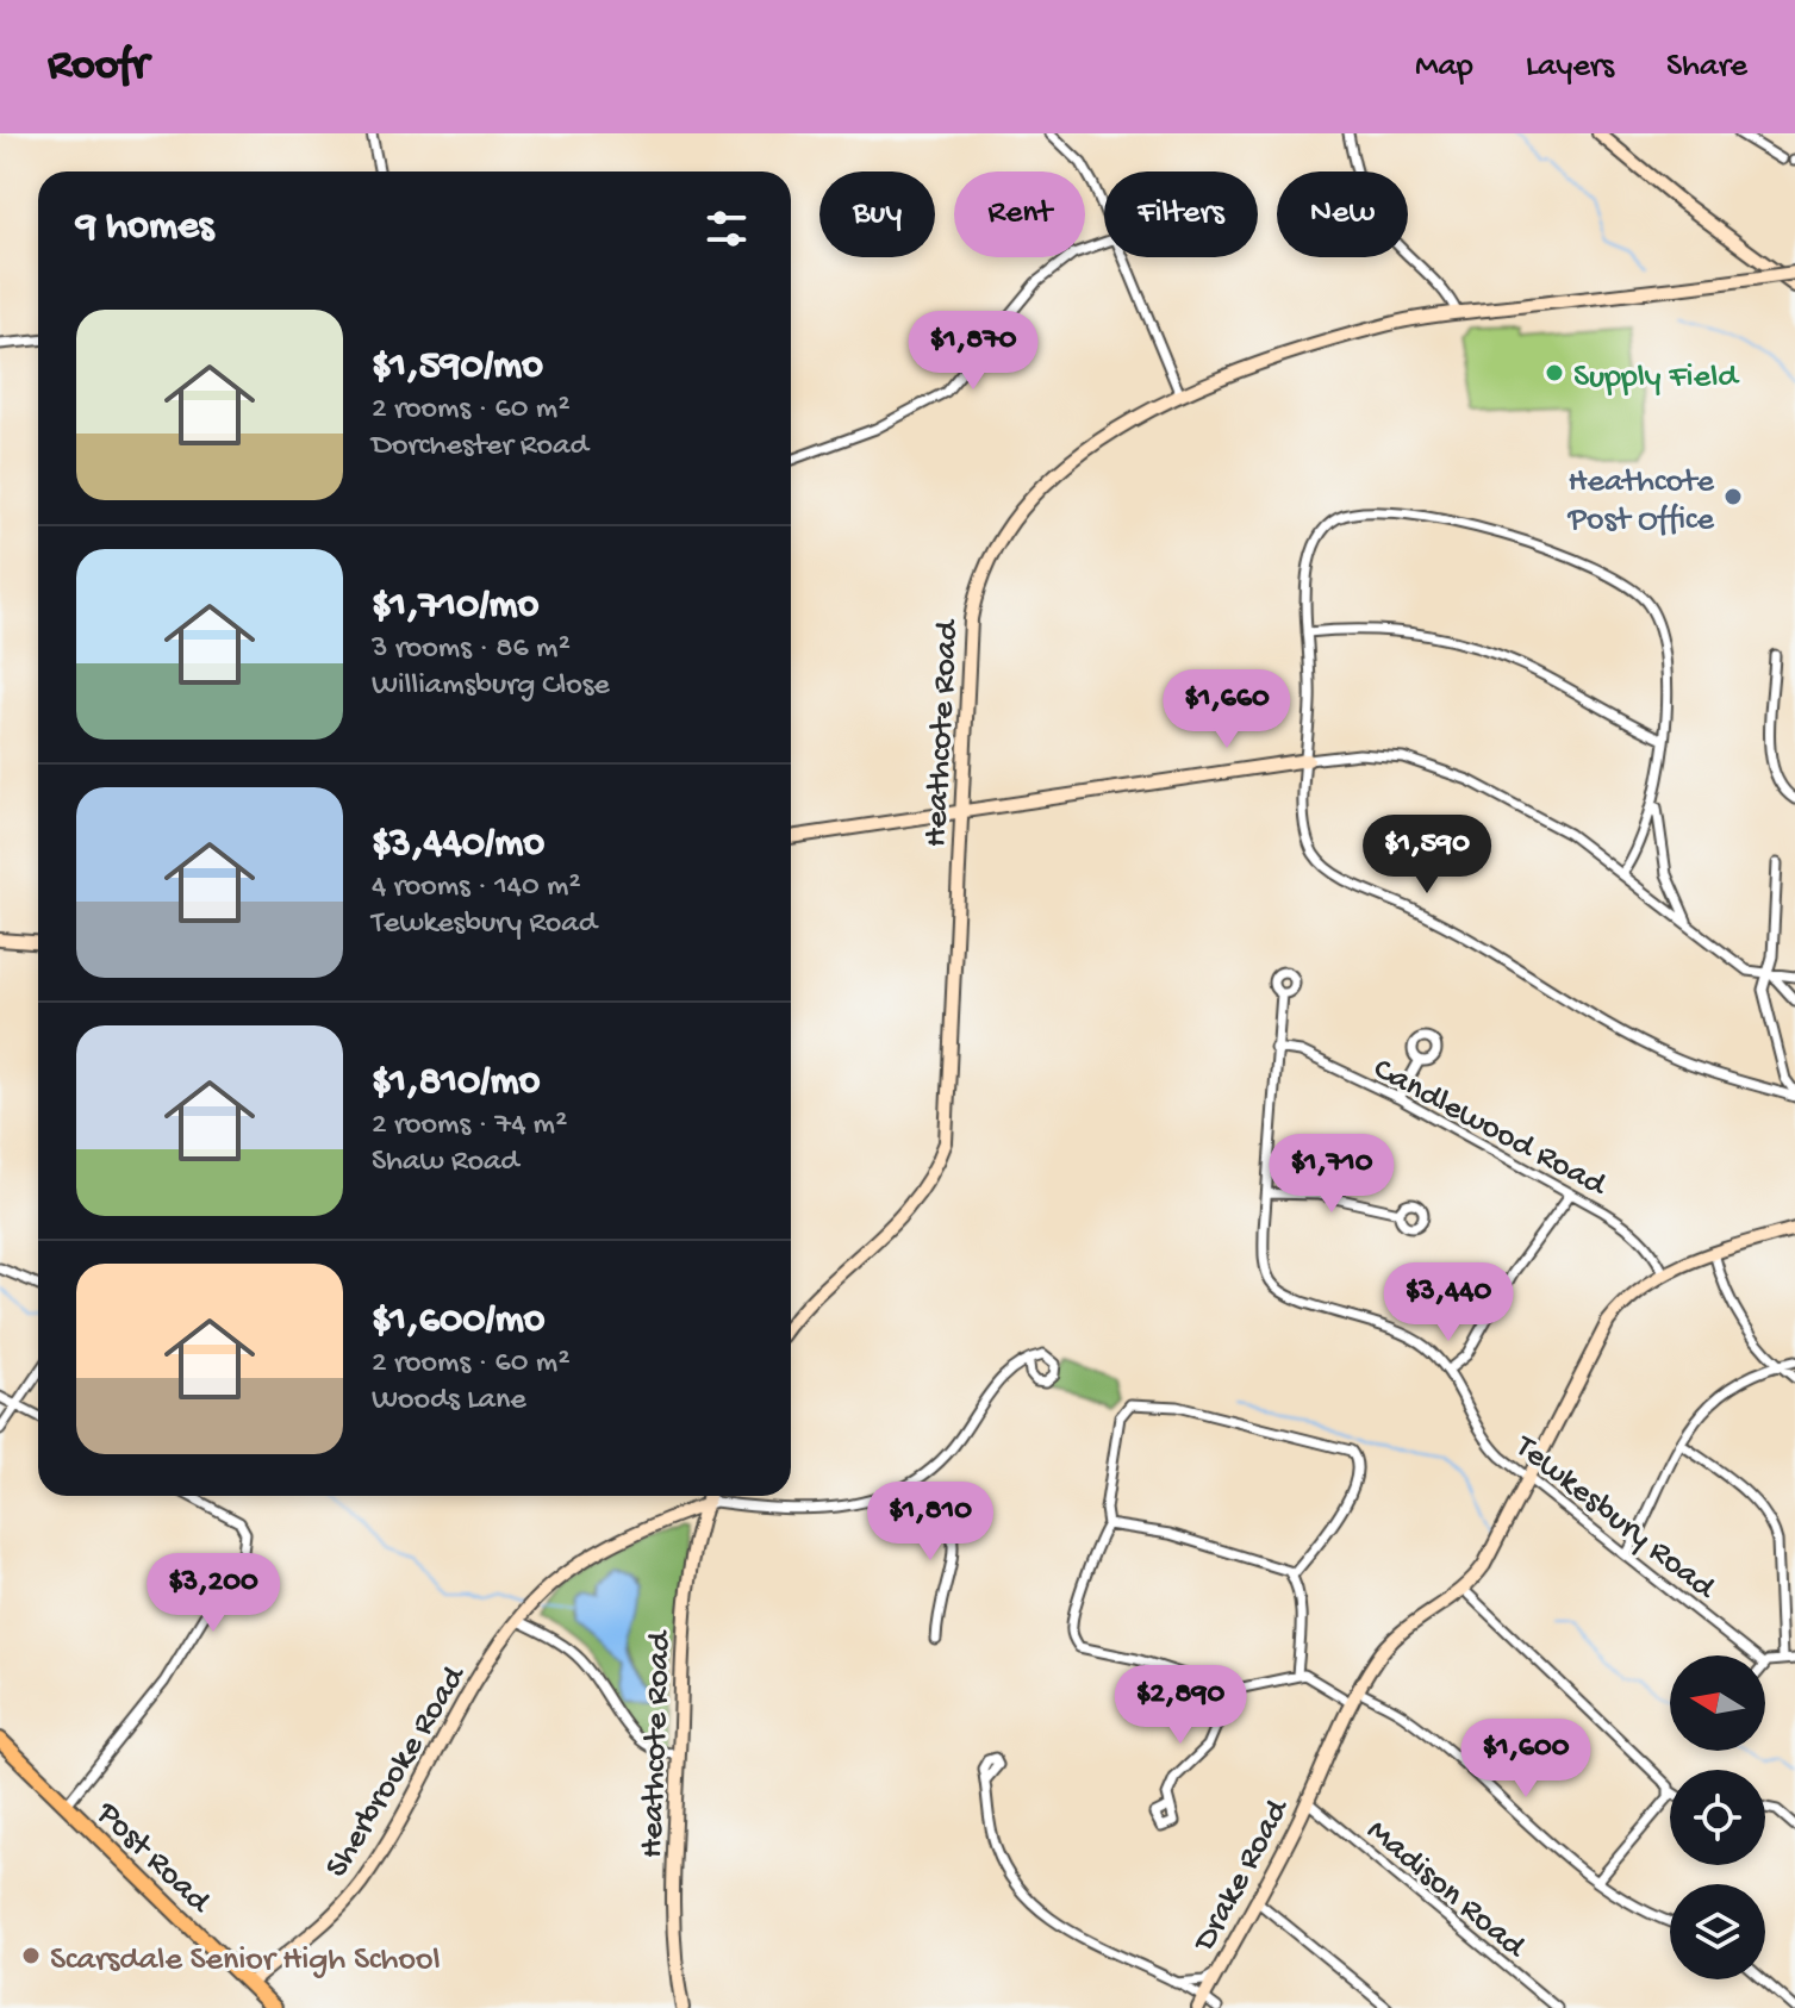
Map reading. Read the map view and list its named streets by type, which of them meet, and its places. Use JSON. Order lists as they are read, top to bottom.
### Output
{
  "streets": {
    "main road": ["Post Road"],
    "street": [
      "Heathcote Road",
      "Candlewood Road",
      "Tewkesbury Road",
      "Sherbrooke Road",
      "Drake Road",
      "Madison Road"
    ]
  },
  "crossings": [
    ["Heathcote Road", "Sherbrooke Road"],
    ["Candlewood Road", "Tewkesbury Road"],
    ["Candlewood Road", "Drake Road"],
    ["Tewkesbury Road", "Drake Road"],
    ["Sherbrooke Road", "Post Road"],
    ["Drake Road", "Madison Road"]
  ],
  "places": ["Supply Field", "Heathcote Post Office", "Scarsdale Senior High School"],
  "north": "left",
  "page": {
    "header": "Roofr",
    "nav": ["Map", "Layers", "Share"],
    "chip": [
      "Buy",
      "Rent",
      "Filters",
      "New"
    ],
    "heading": "9 homes",
    "list": [
      {
        "name": "$1,590/mo",
        "note": "2 rooms · 60 m² · Dorchester Road"
      },
      {
        "name": "$1,710/mo",
        "note": "3 rooms · 86 m² · Williamsburg Close"
      },
      {
        "name": "$3,440/mo",
        "note": "4 rooms · 140 m² · Tewkesbury Road"
      },
      {
        "name": "$1,810/mo",
        "note": "2 rooms · 74 m² · Shaw Road"
      },
      {
        "name": "$1,600/mo",
        "note": "2 rooms · 60 m² · Woods Lane"
      }
    ],
    "price": [
      "$1,870",
      "$1,660",
      "$1,590",
      "$1,710",
      "$3,440",
      "$1,810",
      "$3,200",
      "$2,890",
      "$1,600"
    ]
  }
}
